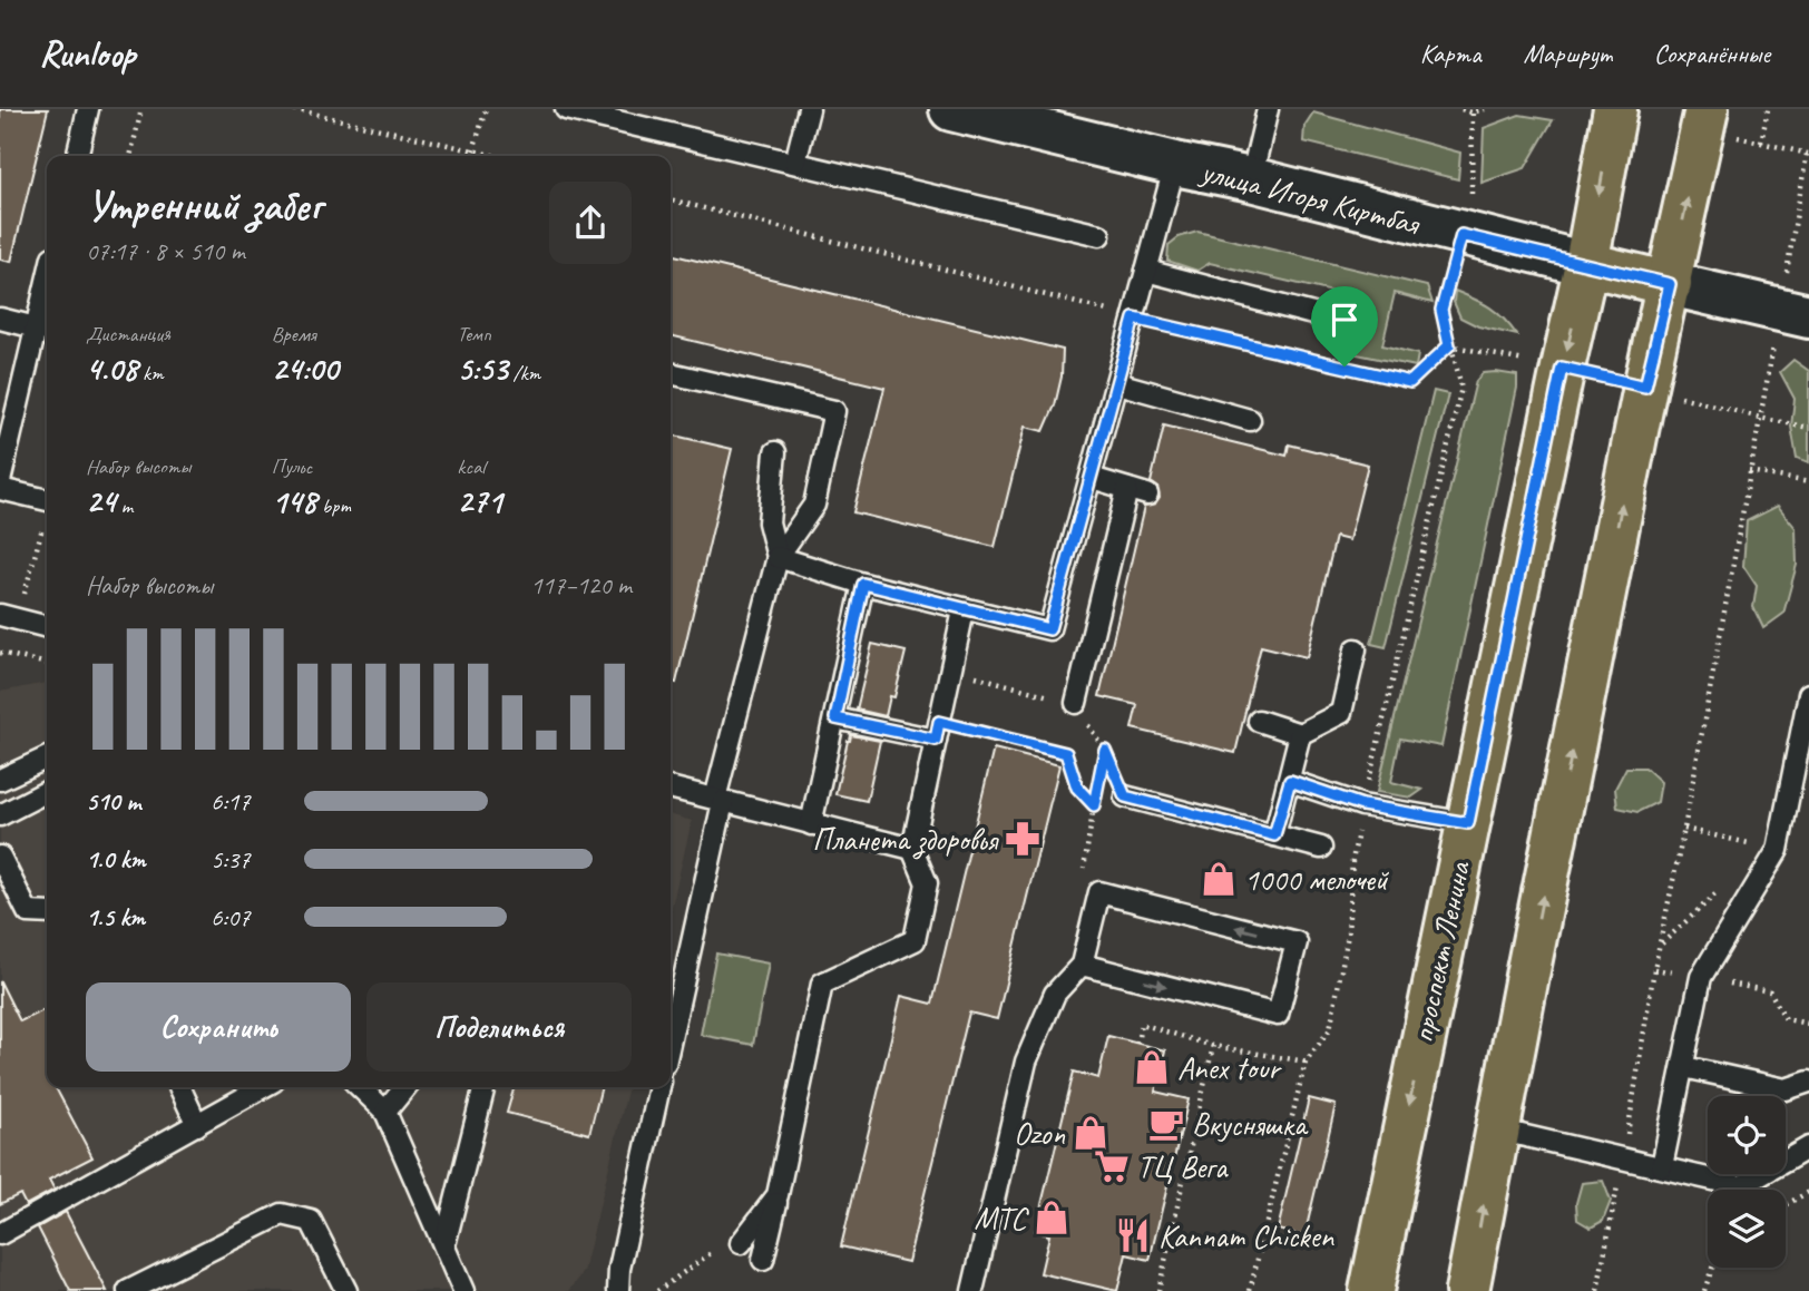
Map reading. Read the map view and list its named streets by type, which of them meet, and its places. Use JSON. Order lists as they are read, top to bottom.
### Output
{
  "streets": {
    "main road": ["улица Игоря Киртбая", "проспект Ленина"]
  },
  "crossings": [
    ["улица Игоря Киртбая", "проспект Ленина"]
  ],
  "places": {
    "pharmacy": ["Планета здоровья"],
    "shop": [
      "1000 мелочей",
      "Anex tour",
      "Ozon",
      "МТС"
    ],
    "cafe": ["Вкусняшка"],
    "supermarket": ["ТЦ Вега"],
    "restaurant": ["Kannam Chicken"]
  },
  "page": {
    "header": "Runloop",
    "nav": ["Карта", "Маршрут", "Сохранённые"],
    "heading": ["Утренний забег", "07:17 · 8 × 510 m"],
    "stats": [
      ["Дистанция", "4.08 km"],
      ["Время", "24:00"],
      ["Темп", "5:53 /km"],
      ["Набор высоты", "24 m"],
      ["Пульс", "148 bpm"],
      ["kcal", "271"]
    ],
    "chart": ["Набор высоты", "117–120 m"],
    "list": [
      {
        "name": "510 m",
        "note": "6:17"
      },
      {
        "name": "1.0 km",
        "note": "5:37"
      },
      {
        "name": "1.5 km",
        "note": "6:07"
      }
    ],
    "buttons": ["Сохранить", "Поделиться"]
  }
}
